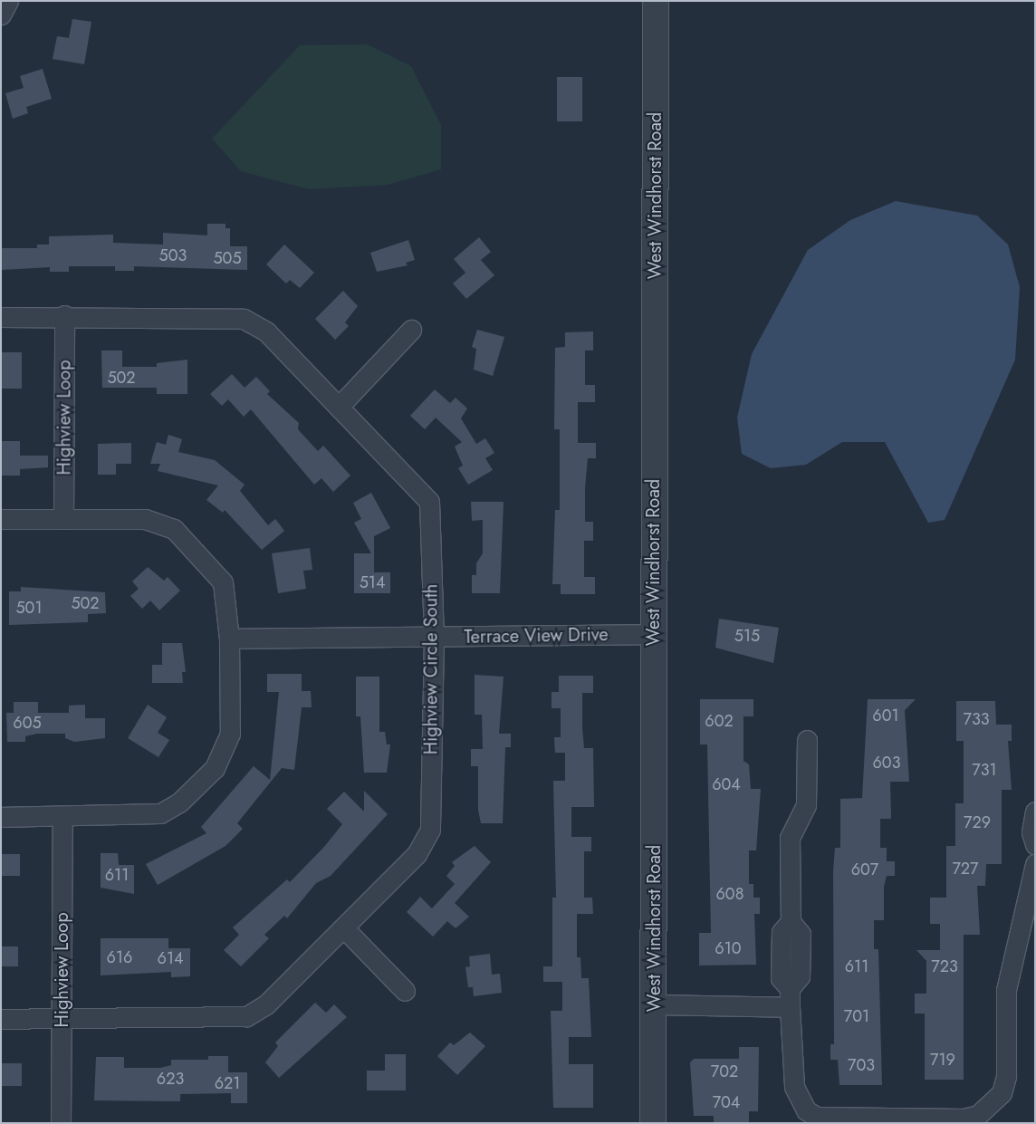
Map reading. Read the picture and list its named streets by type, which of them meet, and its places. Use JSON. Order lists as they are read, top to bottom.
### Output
{
  "streets": {
    "street": [
      "West Windhorst Road",
      "Highview Loop",
      "Terrace View Drive",
      "Highview Circle South"
    ]
  },
  "crossings": [
    ["West Windhorst Road", "Terrace View Drive"],
    ["Highview Loop", "Highview Circle South"],
    ["Terrace View Drive", "Highview Circle South"]
  ],
  "house_numbers": [
    "503",
    "505",
    "502",
    "514",
    "502",
    "501",
    "515",
    "601",
    "733",
    "602",
    "605",
    "603",
    "731",
    "604",
    "729",
    "727",
    "607",
    "611",
    "608",
    "610",
    "616",
    "614",
    "611",
    "723",
    "701",
    "719",
    "703",
    "702",
    "623",
    "621",
    "704"
  ]
}
